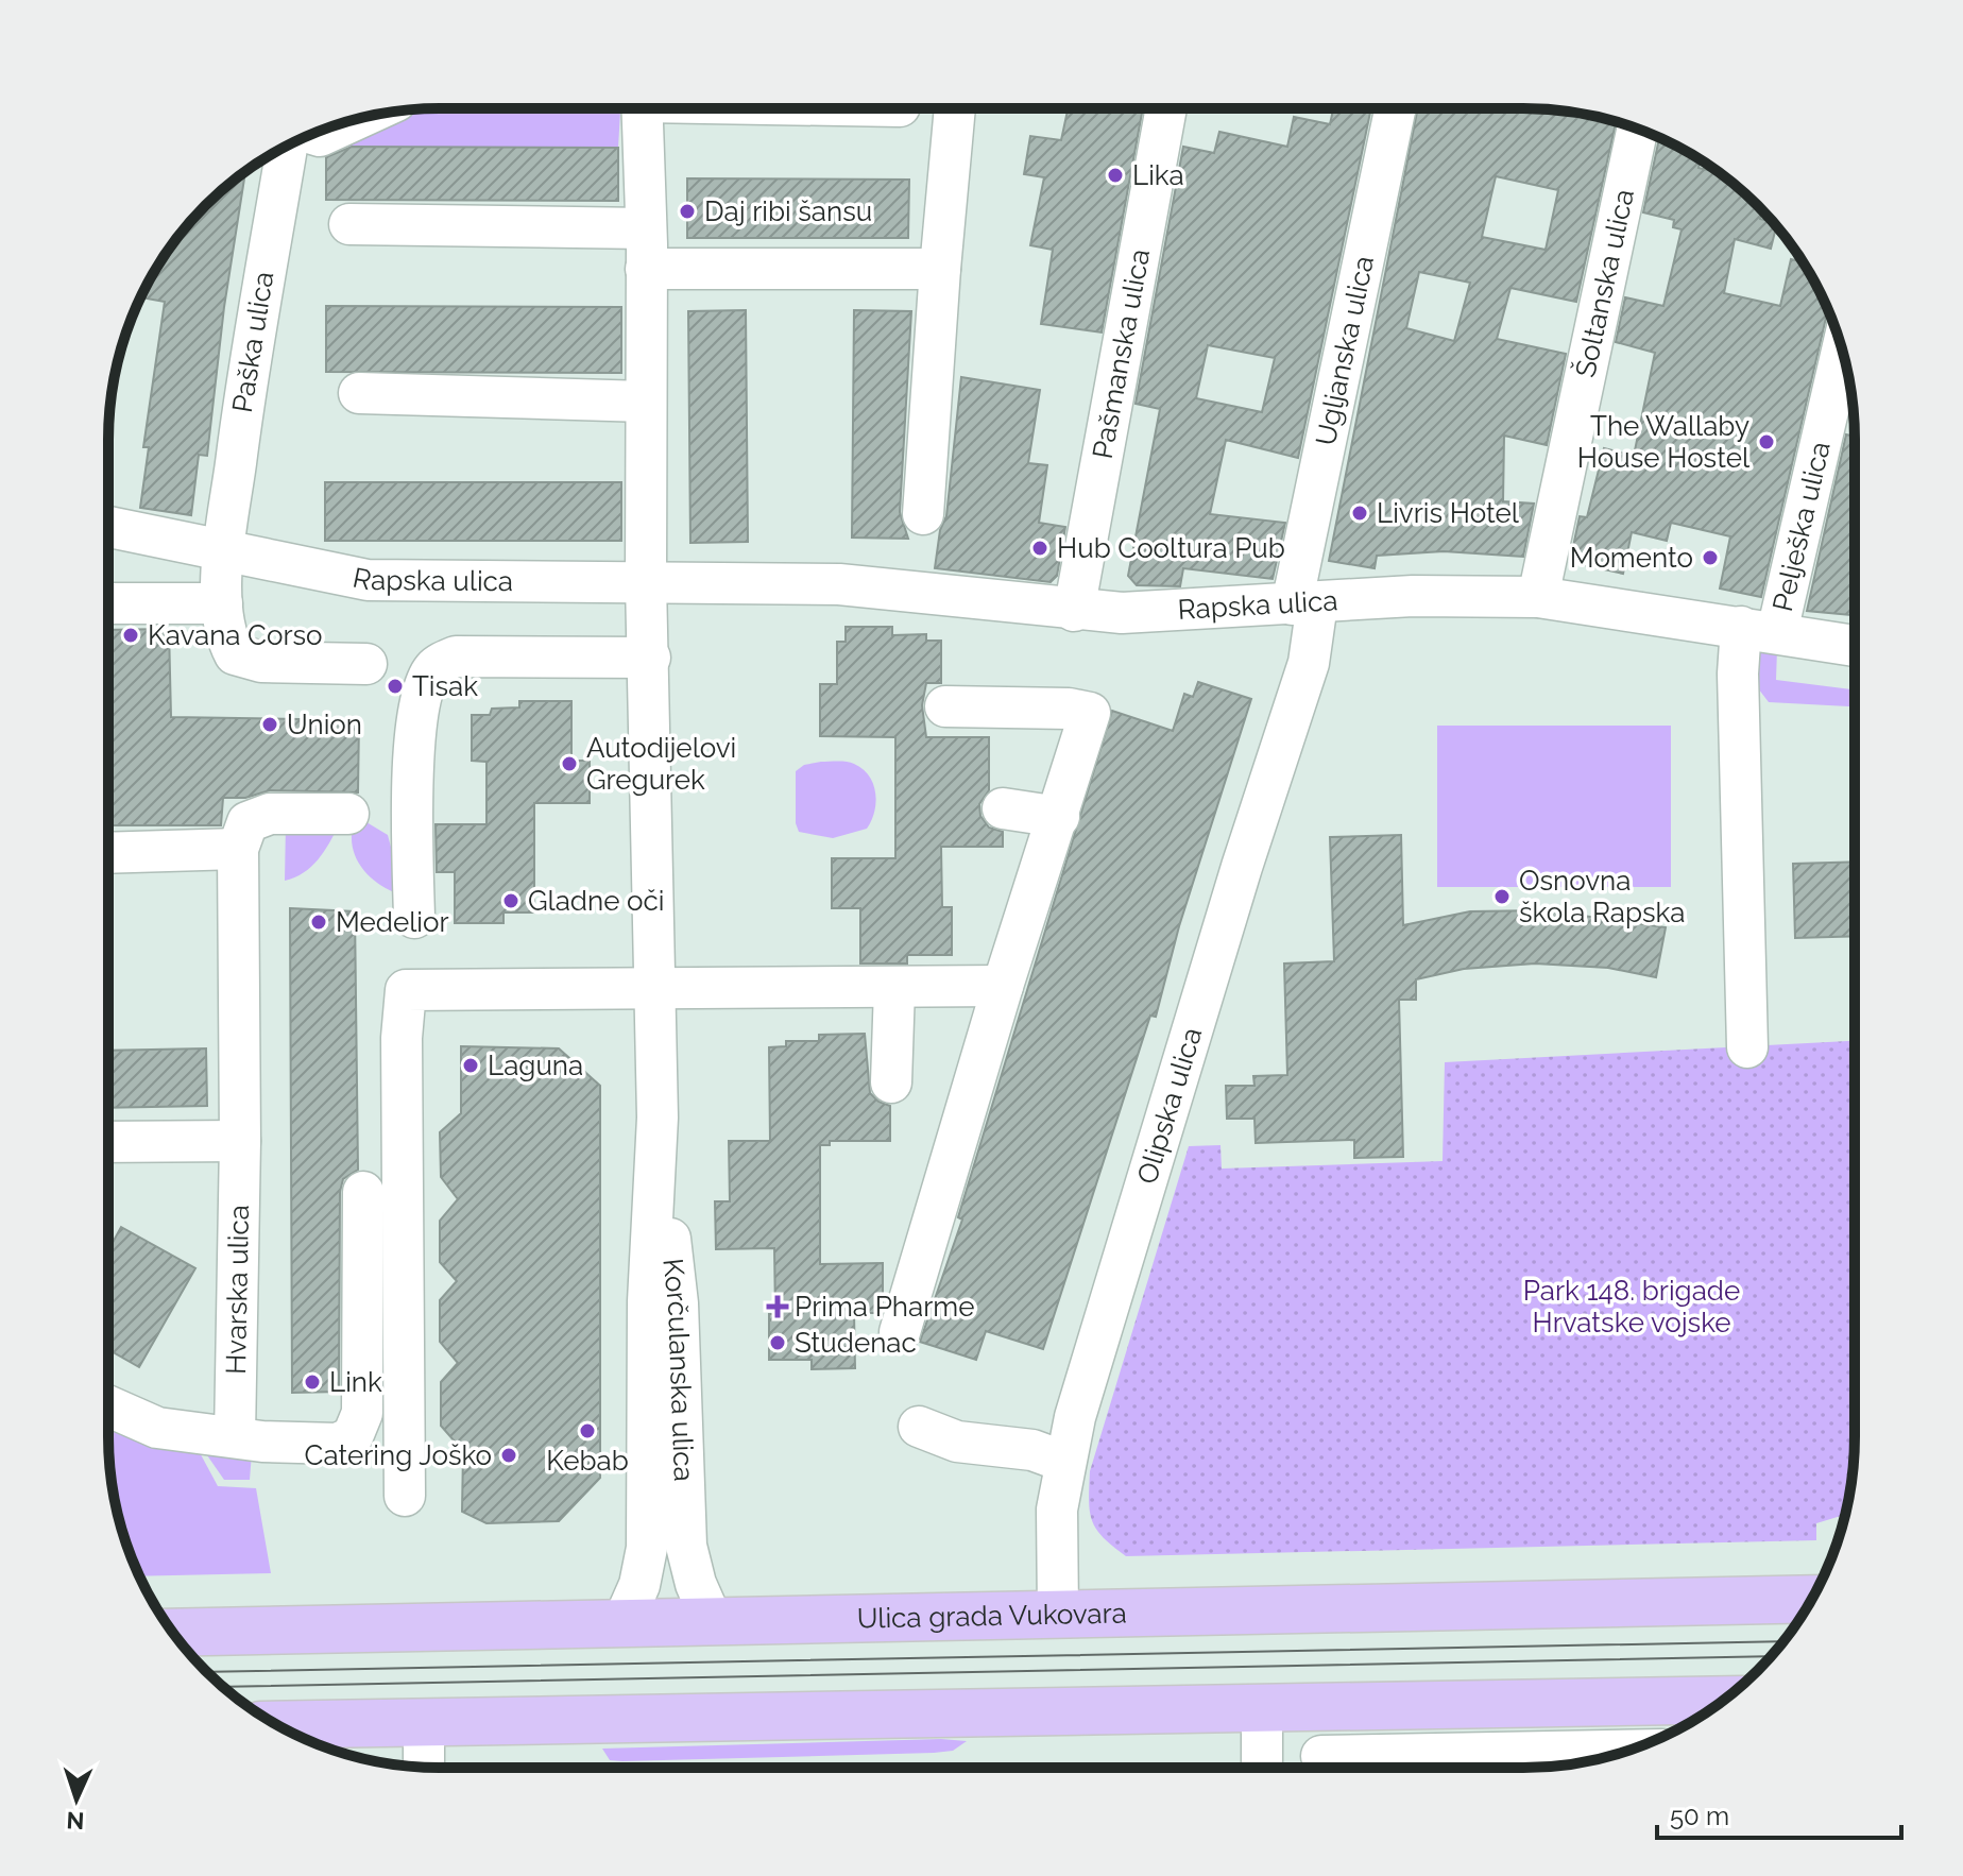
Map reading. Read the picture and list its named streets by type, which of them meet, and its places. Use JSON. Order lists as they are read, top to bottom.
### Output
{
  "streets": {
    "main road": ["Ulica grada Vukovara"],
    "street": [
      "Šoltanska ulica",
      "Paška ulica",
      "Ugljanska ulica",
      "Pašmanska ulica",
      "Pelješka ulica",
      "Rapska ulica",
      "Olipska ulica",
      "Hvarska ulica",
      "Korčulanska ulica"
    ]
  },
  "crossings": [
    ["Šoltanska ulica", "Rapska ulica"],
    ["Paška ulica", "Rapska ulica"],
    ["Ugljanska ulica", "Rapska ulica"],
    ["Ugljanska ulica", "Olipska ulica"],
    ["Pašmanska ulica", "Rapska ulica"],
    ["Pelješka ulica", "Rapska ulica"],
    ["Rapska ulica", "Olipska ulica"],
    ["Rapska ulica", "Korčulanska ulica"],
    ["Olipska ulica", "Ulica grada Vukovara"],
    ["Korčulanska ulica", "Ulica grada Vukovara"]
  ],
  "parks": ["Park 148. brigade Hrvatske vojske"],
  "places": {
    "other": [
      "Lika",
      "Daj ribi šansu",
      "The Wallaby House Hostel",
      "Livris Hotel",
      "Hub Cooltura Pub",
      "Momento",
      "Kavana Corso",
      "Tisak",
      "Union",
      "Autodijelovi Gregurek",
      "Osnovna škola Rapska",
      "Gladne oči",
      "Medelior",
      "Laguna",
      "Studenac",
      "Link",
      "Kebab",
      "Catering Joško"
    ],
    "health": ["Prima Pharme"]
  },
  "scale_bar": "50 m",
  "north": "bottom"
}
